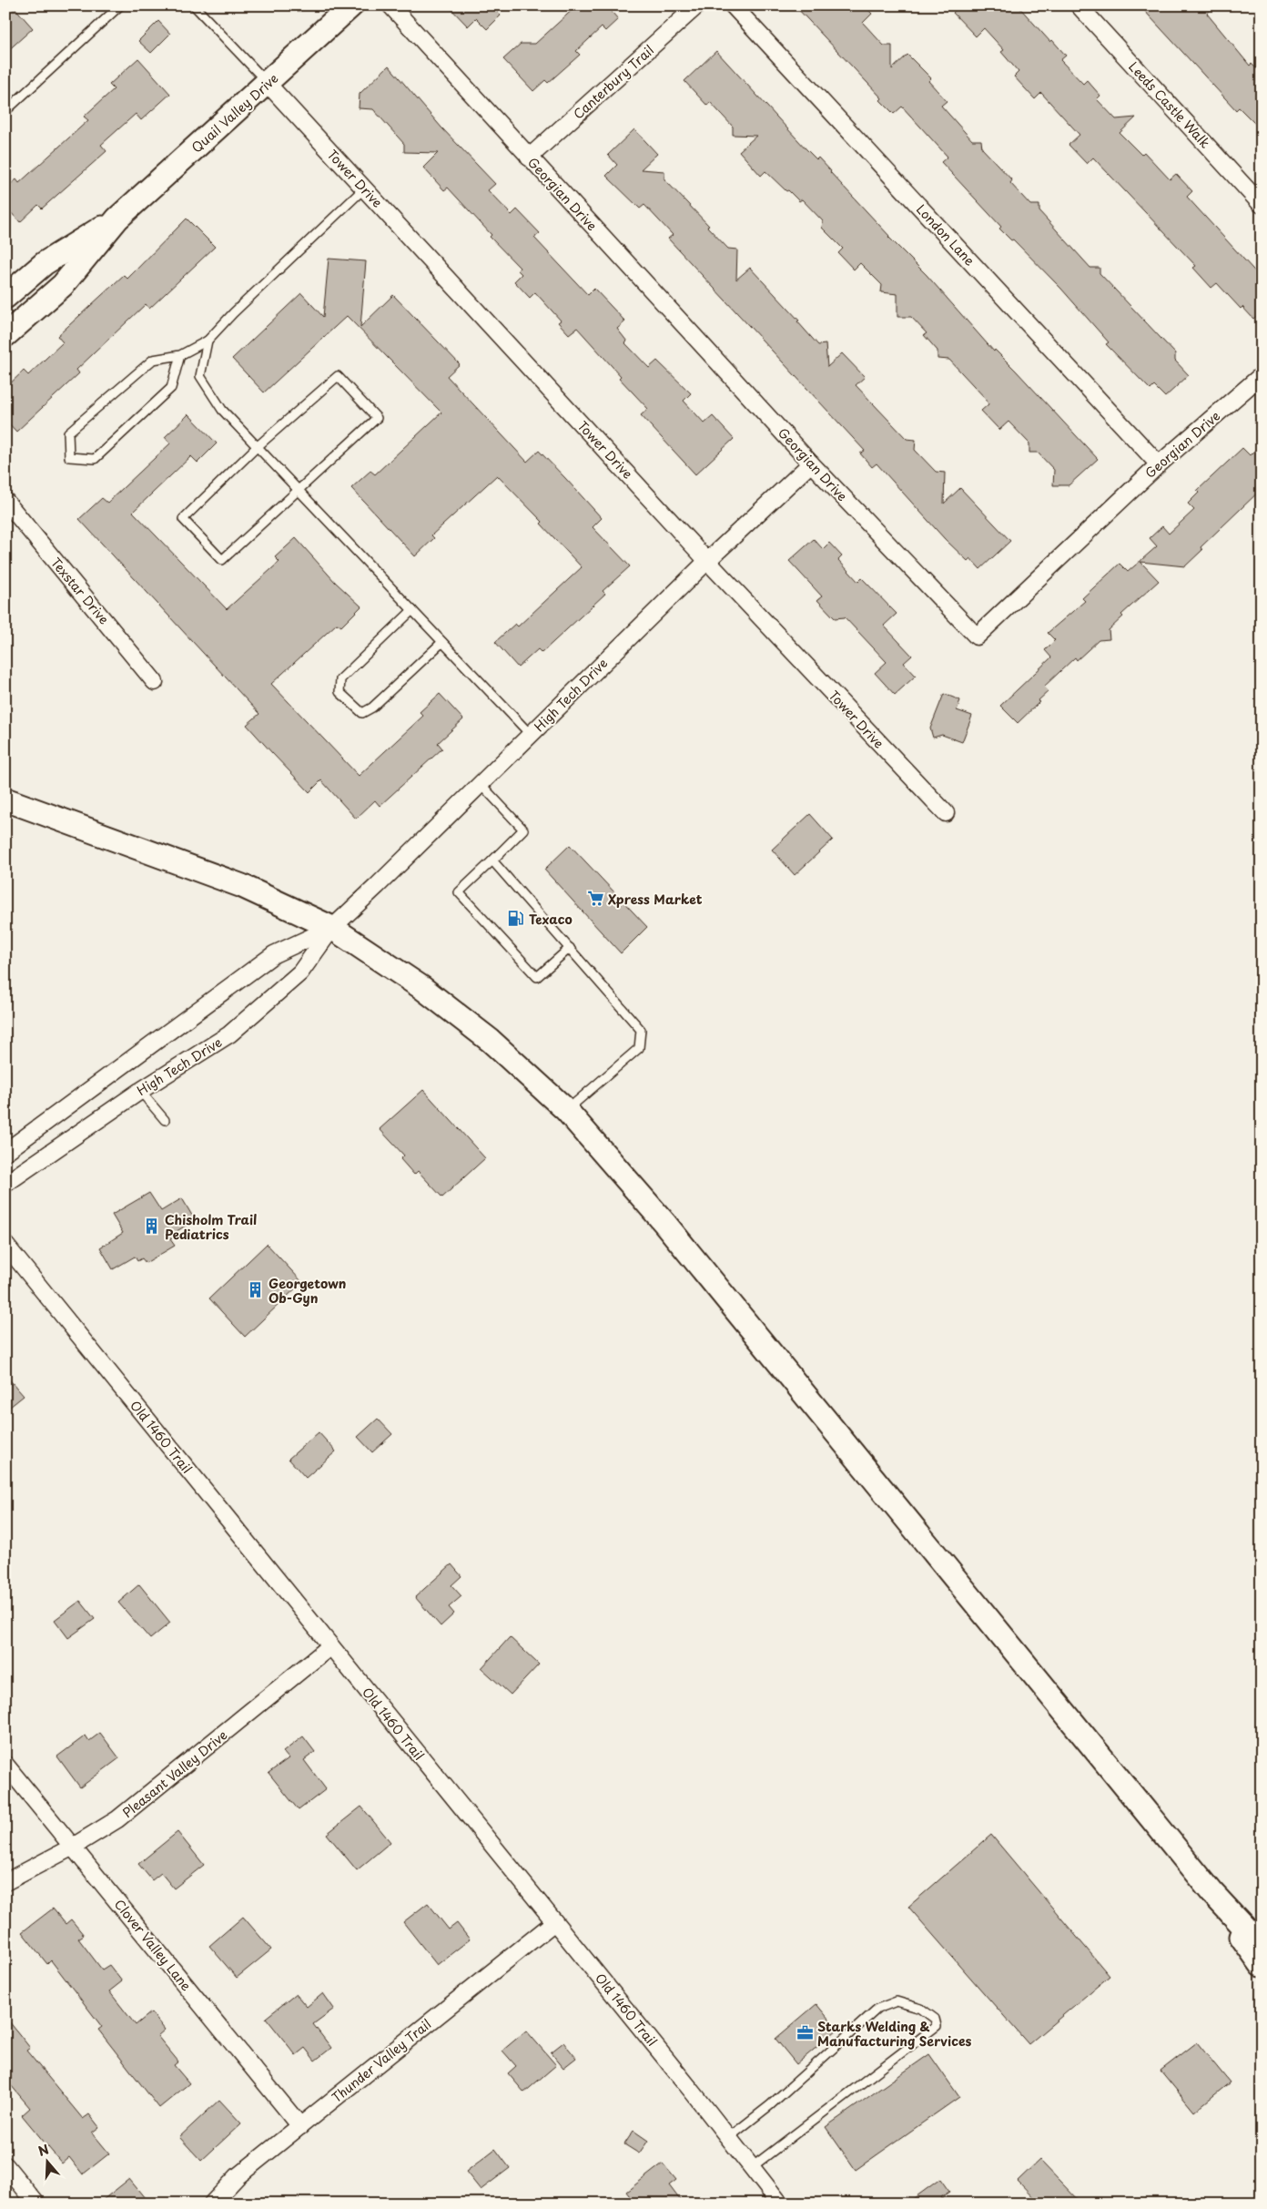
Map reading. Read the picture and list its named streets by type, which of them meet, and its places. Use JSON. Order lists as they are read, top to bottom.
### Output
{
  "streets": {
    "main road": ["Quail Valley Drive"],
    "street": [
      "Canterbury Trail",
      "Leeds Castle Walk",
      "Tower Drive",
      "Georgian Drive",
      "London Lane",
      "Texstar Drive",
      "High Tech Drive",
      "Old 1460 Trail",
      "Pleasant Valley Drive",
      "Clover Valley Lane",
      "Thunder Valley Trail"
    ]
  },
  "crossings": [
    ["Canterbury Trail", "Georgian Drive"],
    ["Quail Valley Drive", "Tower Drive"],
    ["Tower Drive", "High Tech Drive"],
    ["Georgian Drive", "London Lane"],
    ["Georgian Drive", "High Tech Drive"],
    ["Old 1460 Trail", "Pleasant Valley Drive"],
    ["Old 1460 Trail", "Thunder Valley Trail"],
    ["Pleasant Valley Drive", "Clover Valley Lane"],
    ["Clover Valley Lane", "Thunder Valley Trail"]
  ],
  "places": {
    "supermarket": ["Xpress Market"],
    "fuel station": ["Texaco"],
    "building": ["Chisholm Trail Pediatrics", "Georgetown Ob-Gyn"],
    "office": ["Starks Welding & Manufacturing Services"]
  },
  "north": "top"
}
